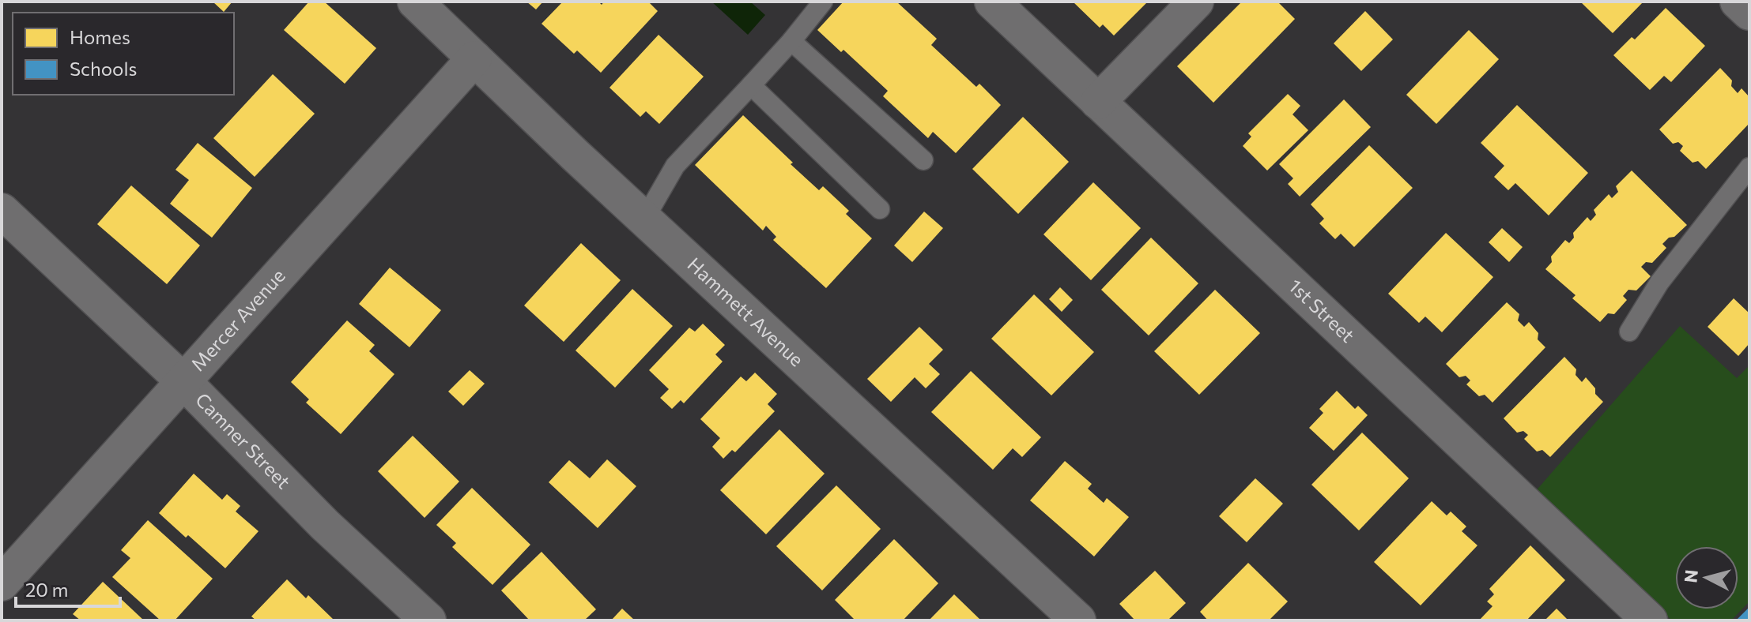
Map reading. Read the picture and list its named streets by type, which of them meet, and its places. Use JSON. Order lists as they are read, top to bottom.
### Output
{
  "streets": {
    "street": [
      "1st Street",
      "Hammett Avenue",
      "Mercer Avenue",
      "Camner Street"
    ]
  },
  "crossings": [
    ["Hammett Avenue", "Mercer Avenue"],
    ["Mercer Avenue", "Camner Street"]
  ],
  "legend": ["Homes", "Schools"],
  "scale_bar": "20 m",
  "north": "left"
}
